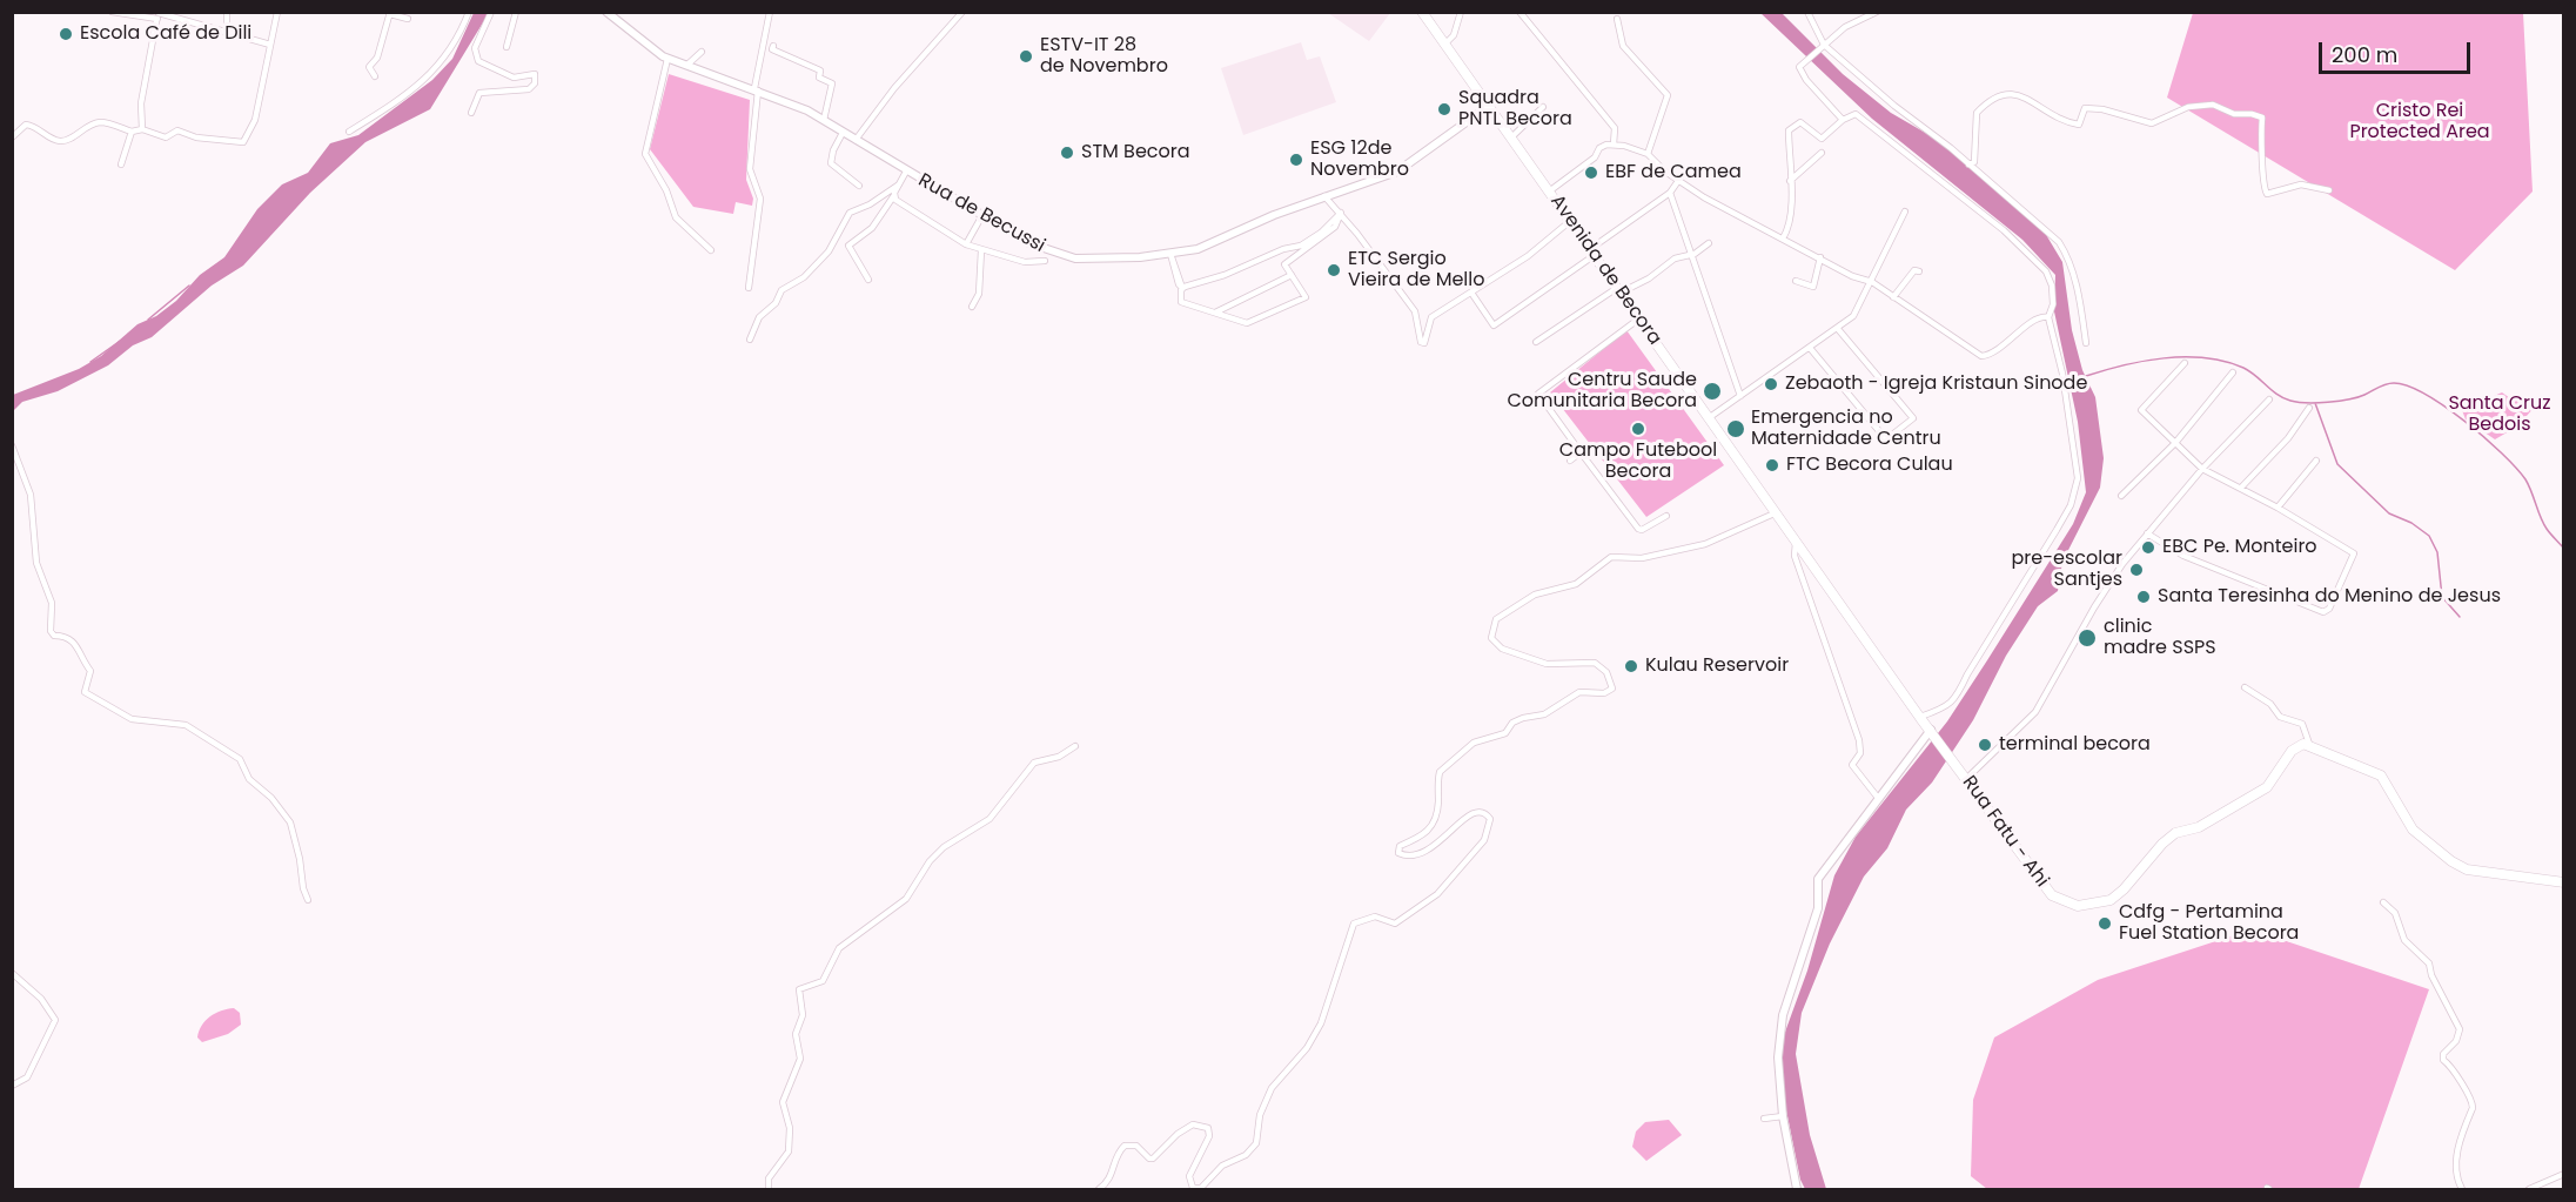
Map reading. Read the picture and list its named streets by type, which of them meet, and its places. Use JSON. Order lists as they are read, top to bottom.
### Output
{
  "streets": {
    "main road": ["Avenida de Becora", "Rua Fatu - Ahi"],
    "street": ["Rua de Becussi"]
  },
  "crossings": [
    ["Rua de Becussi", "Avenida de Becora"],
    ["Avenida de Becora", "Rua Fatu - Ahi"]
  ],
  "parks": ["Cristo Rei Protected Area", "Santa Cruz Bedois"],
  "places": [
    "Escola Café de Dili",
    "ESTV-IT 28 de Novembro",
    "Squadra PNTL Becora",
    "STM Becora",
    "ESG 12de Novembro",
    "EBF de Camea",
    "ETC Sergio Vieira de Mello",
    "Zebaoth - Igreja Kristaun Sinode",
    "Centru Saude Comunitaria Becora",
    "Campo Futebool Becora",
    "Emergencia no Maternidade Centru",
    "FTC Becora Culau",
    "EBC Pe. Monteiro",
    "pre-escolar Santjes",
    "Santa Teresinha do Menino de Jesus",
    "clinic madre SSPS",
    "Kulau Reservoir",
    "terminal becora",
    "Cdfg - Pertamina Fuel Station Becora"
  ],
  "scale_bar": "200 m"
}
